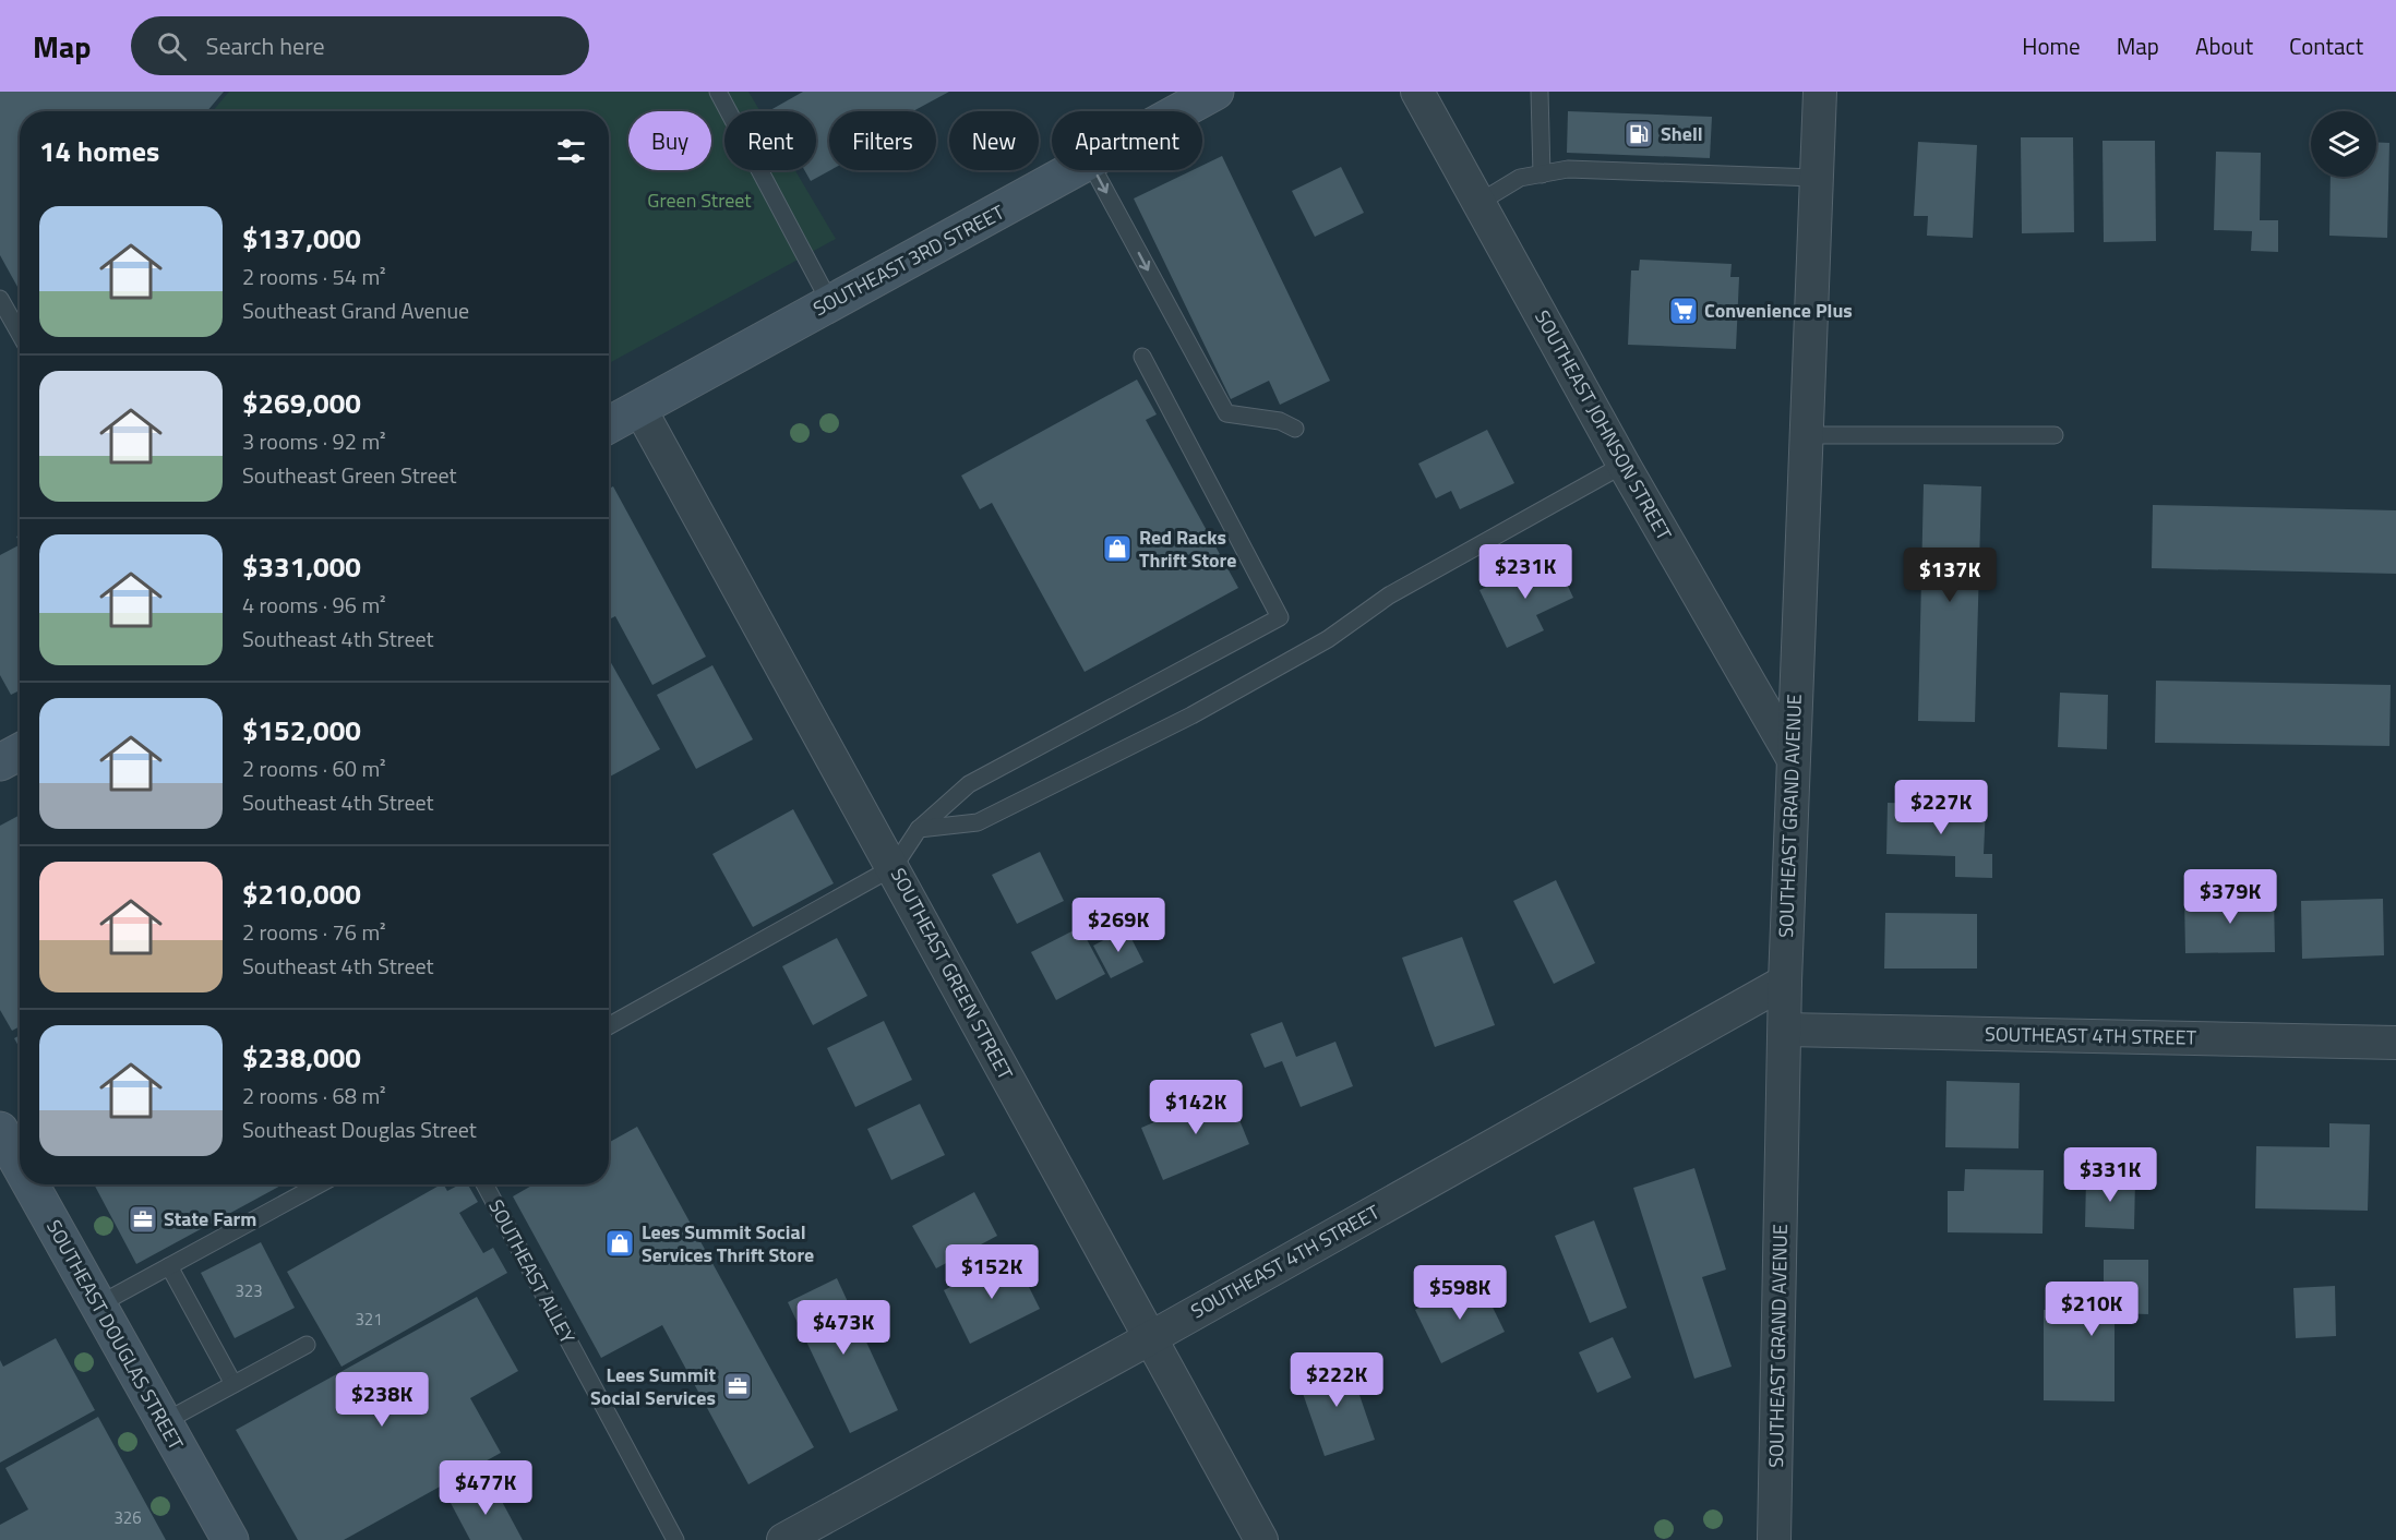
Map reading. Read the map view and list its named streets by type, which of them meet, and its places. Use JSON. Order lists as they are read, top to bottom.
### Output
{
  "streets": {
    "main road": ["SOUTHEAST 3RD STREET", "SOUTHEAST DOUGLAS STREET"],
    "street": [
      "SOUTHEAST JOHNSON STREET",
      "SOUTHEAST GRAND AVENUE",
      "SOUTHEAST GREEN STREET",
      "SOUTHEAST 4TH STREET"
    ],
    "lane": ["SOUTHEAST ALLEY"]
  },
  "crossings": [
    ["SOUTHEAST 3RD STREET", "SOUTHEAST GREEN STREET"],
    ["SOUTHEAST JOHNSON STREET", "SOUTHEAST GRAND AVENUE"],
    ["SOUTHEAST GRAND AVENUE", "SOUTHEAST 4TH STREET"],
    ["SOUTHEAST GREEN STREET", "SOUTHEAST 4TH STREET"]
  ],
  "parks": ["Green Street"],
  "places": {
    "fuel station": ["Shell"],
    "supermarket": ["Convenience Plus"],
    "shop": ["Red Racks Thrift Store", "Lees Summit Social Services Thrift Store"],
    "office": ["State Farm", "Lees Summit Social Services"]
  },
  "house_numbers": ["323", "321", "326"],
  "page": {
    "header": "Map",
    "search": "Search here",
    "nav": [
      "Home",
      "Map",
      "About",
      "Contact"
    ],
    "chip": [
      "Buy",
      "Rent",
      "Filters",
      "New",
      "Apartment"
    ],
    "heading": "14 homes",
    "list": [
      {
        "name": "$137,000",
        "note": "2 rooms · 54 m² · Southeast Grand Avenue"
      },
      {
        "name": "$269,000",
        "note": "3 rooms · 92 m² · Southeast Green Street"
      },
      {
        "name": "$331,000",
        "note": "4 rooms · 96 m² · Southeast 4th Street"
      },
      {
        "name": "$152,000",
        "note": "2 rooms · 60 m² · Southeast 4th Street"
      },
      {
        "name": "$210,000",
        "note": "2 rooms · 76 m² · Southeast 4th Street"
      },
      {
        "name": "$238,000",
        "note": "2 rooms · 68 m² · Southeast Douglas Street"
      }
    ],
    "price": [
      "$231K",
      "$137K",
      "$227K",
      "$379K",
      "$269K",
      "$142K",
      "$331K",
      "$152K",
      "$598K",
      "$210K",
      "$473K",
      "$222K",
      "$238K",
      "$477K"
    ]
  }
}
